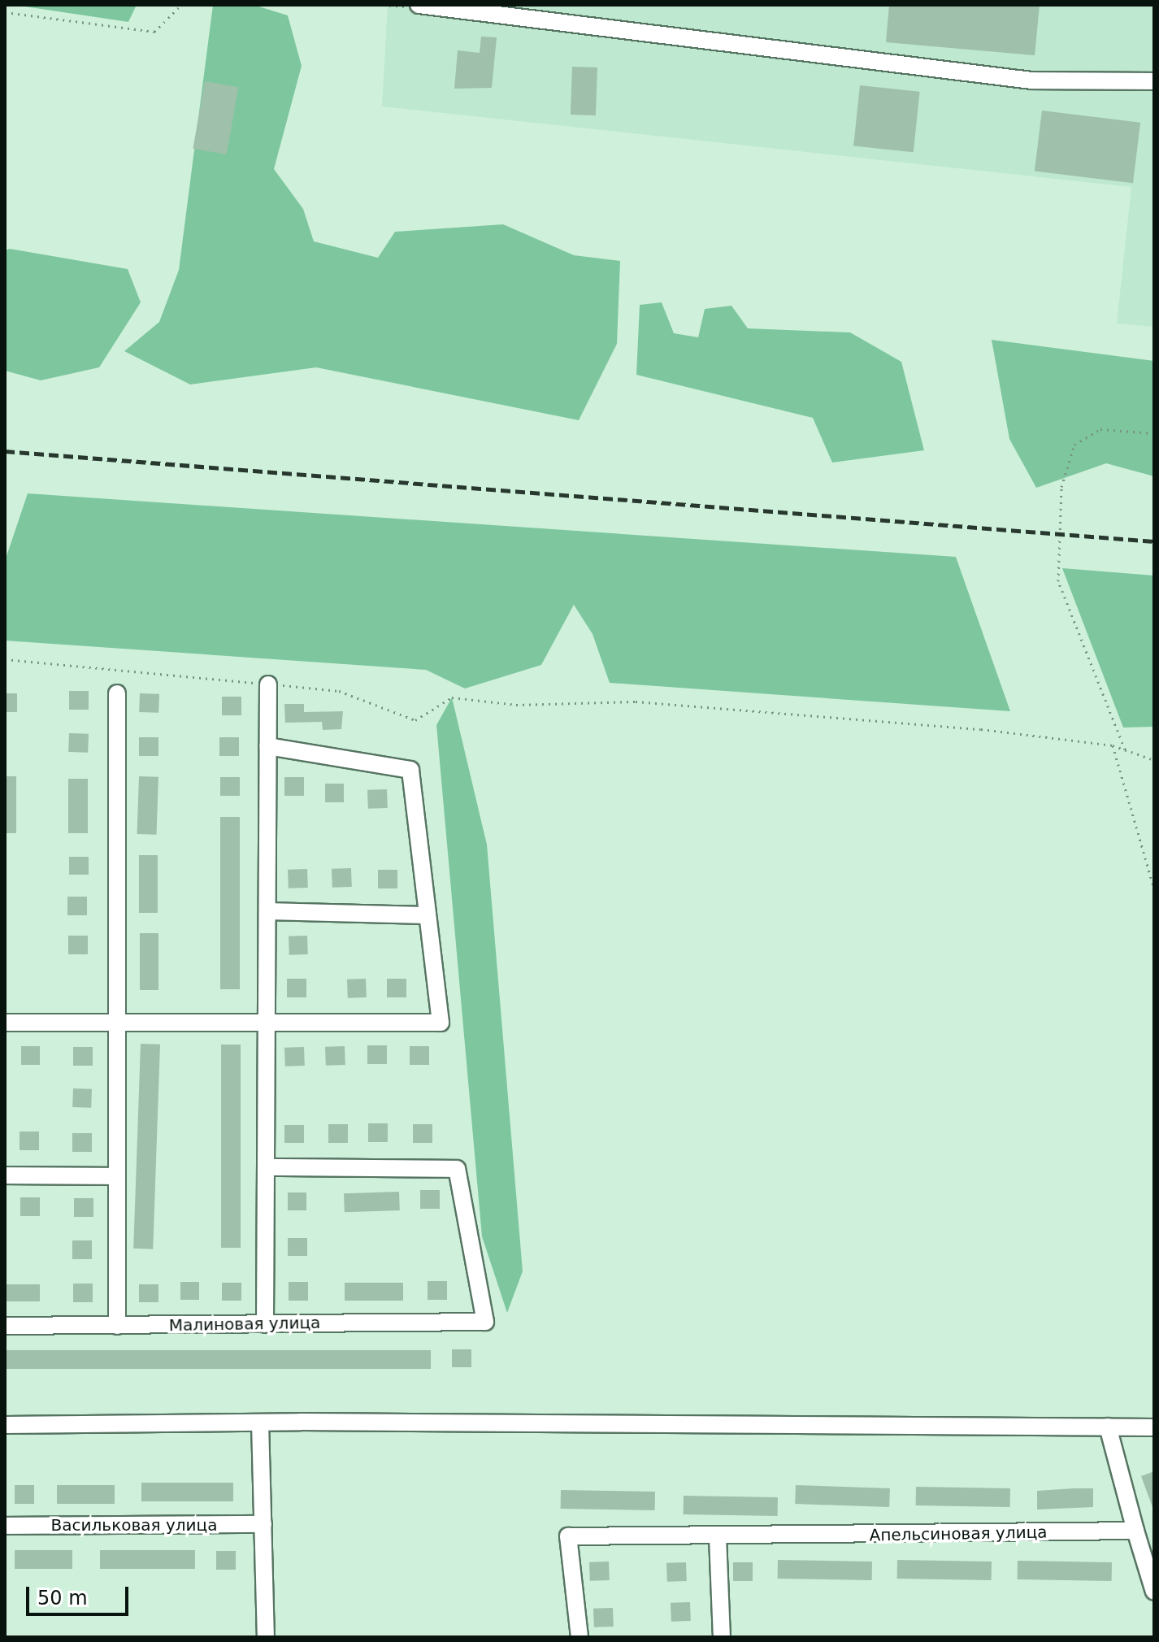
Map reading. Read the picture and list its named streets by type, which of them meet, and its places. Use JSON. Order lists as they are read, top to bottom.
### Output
{
  "streets": {
    "street": ["Малиновая улица", "Васильковая улица", "Апельсиновая улица"]
  },
  "scale_bar": "50 m"
}
